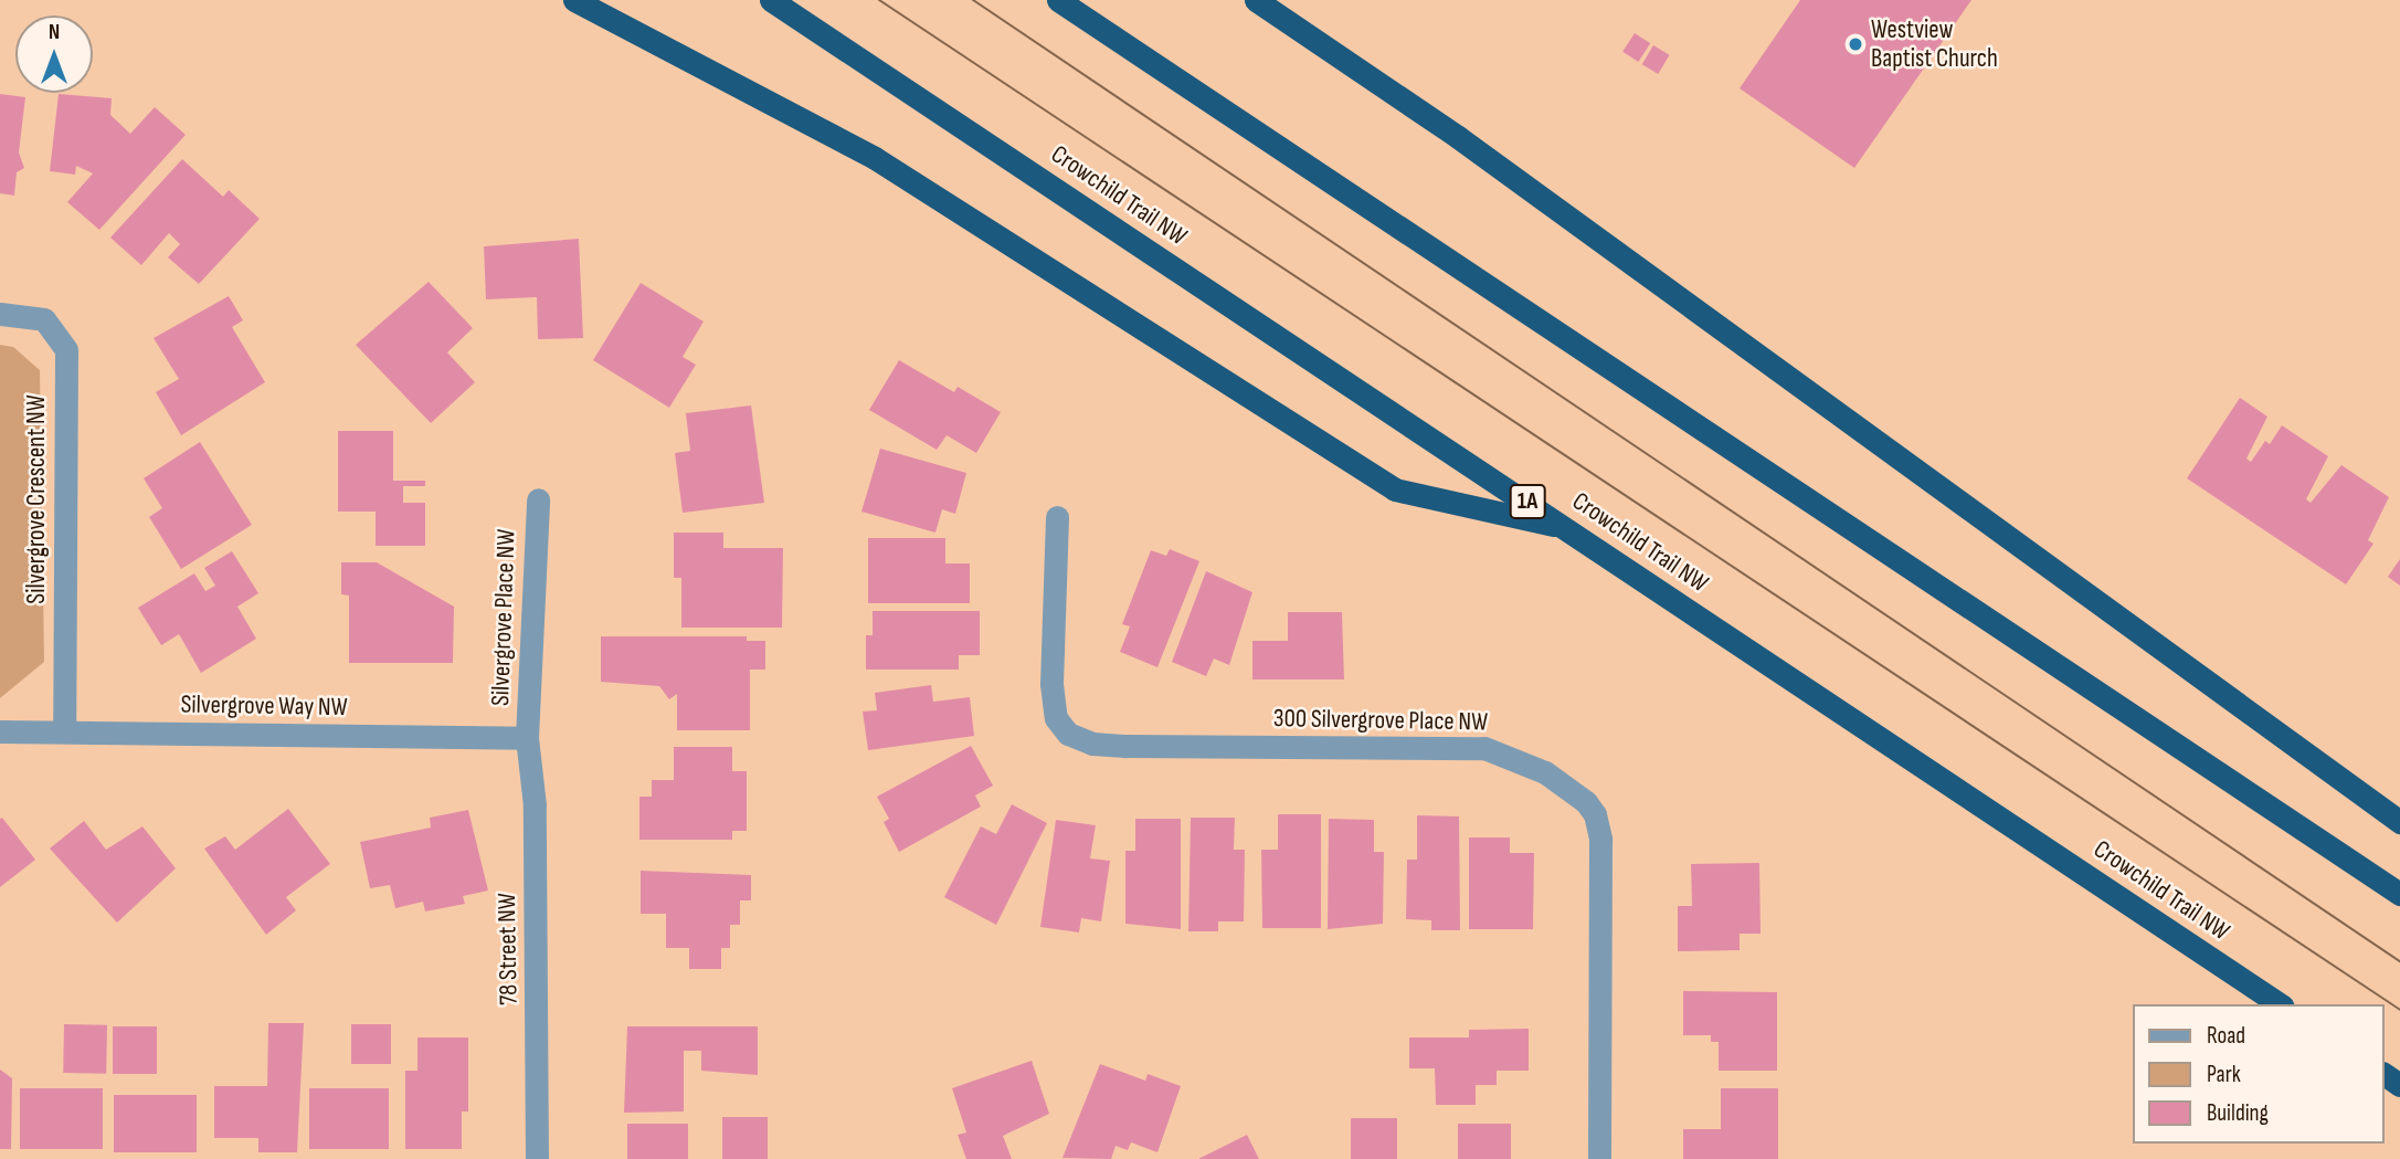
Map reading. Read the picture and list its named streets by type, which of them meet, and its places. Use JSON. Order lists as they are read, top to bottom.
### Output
{
  "streets": {
    "highway": ["Crowchild Trail NW", "1A"],
    "street": [
      "Silvergrove Crescent NW",
      "Silvergrove Place NW",
      "Silvergrove Way NW",
      "300 Silvergrove Place NW",
      "78 Street NW"
    ]
  },
  "crossings": [
    ["Silvergrove Crescent NW", "Silvergrove Way NW"],
    ["Silvergrove Place NW", "Silvergrove Way NW"],
    ["Silvergrove Place NW", "78 Street NW"],
    ["Silvergrove Way NW", "78 Street NW"]
  ],
  "places": ["Westview Baptist Church"],
  "legend": ["Road", "Park", "Building"],
  "north": "top"
}
